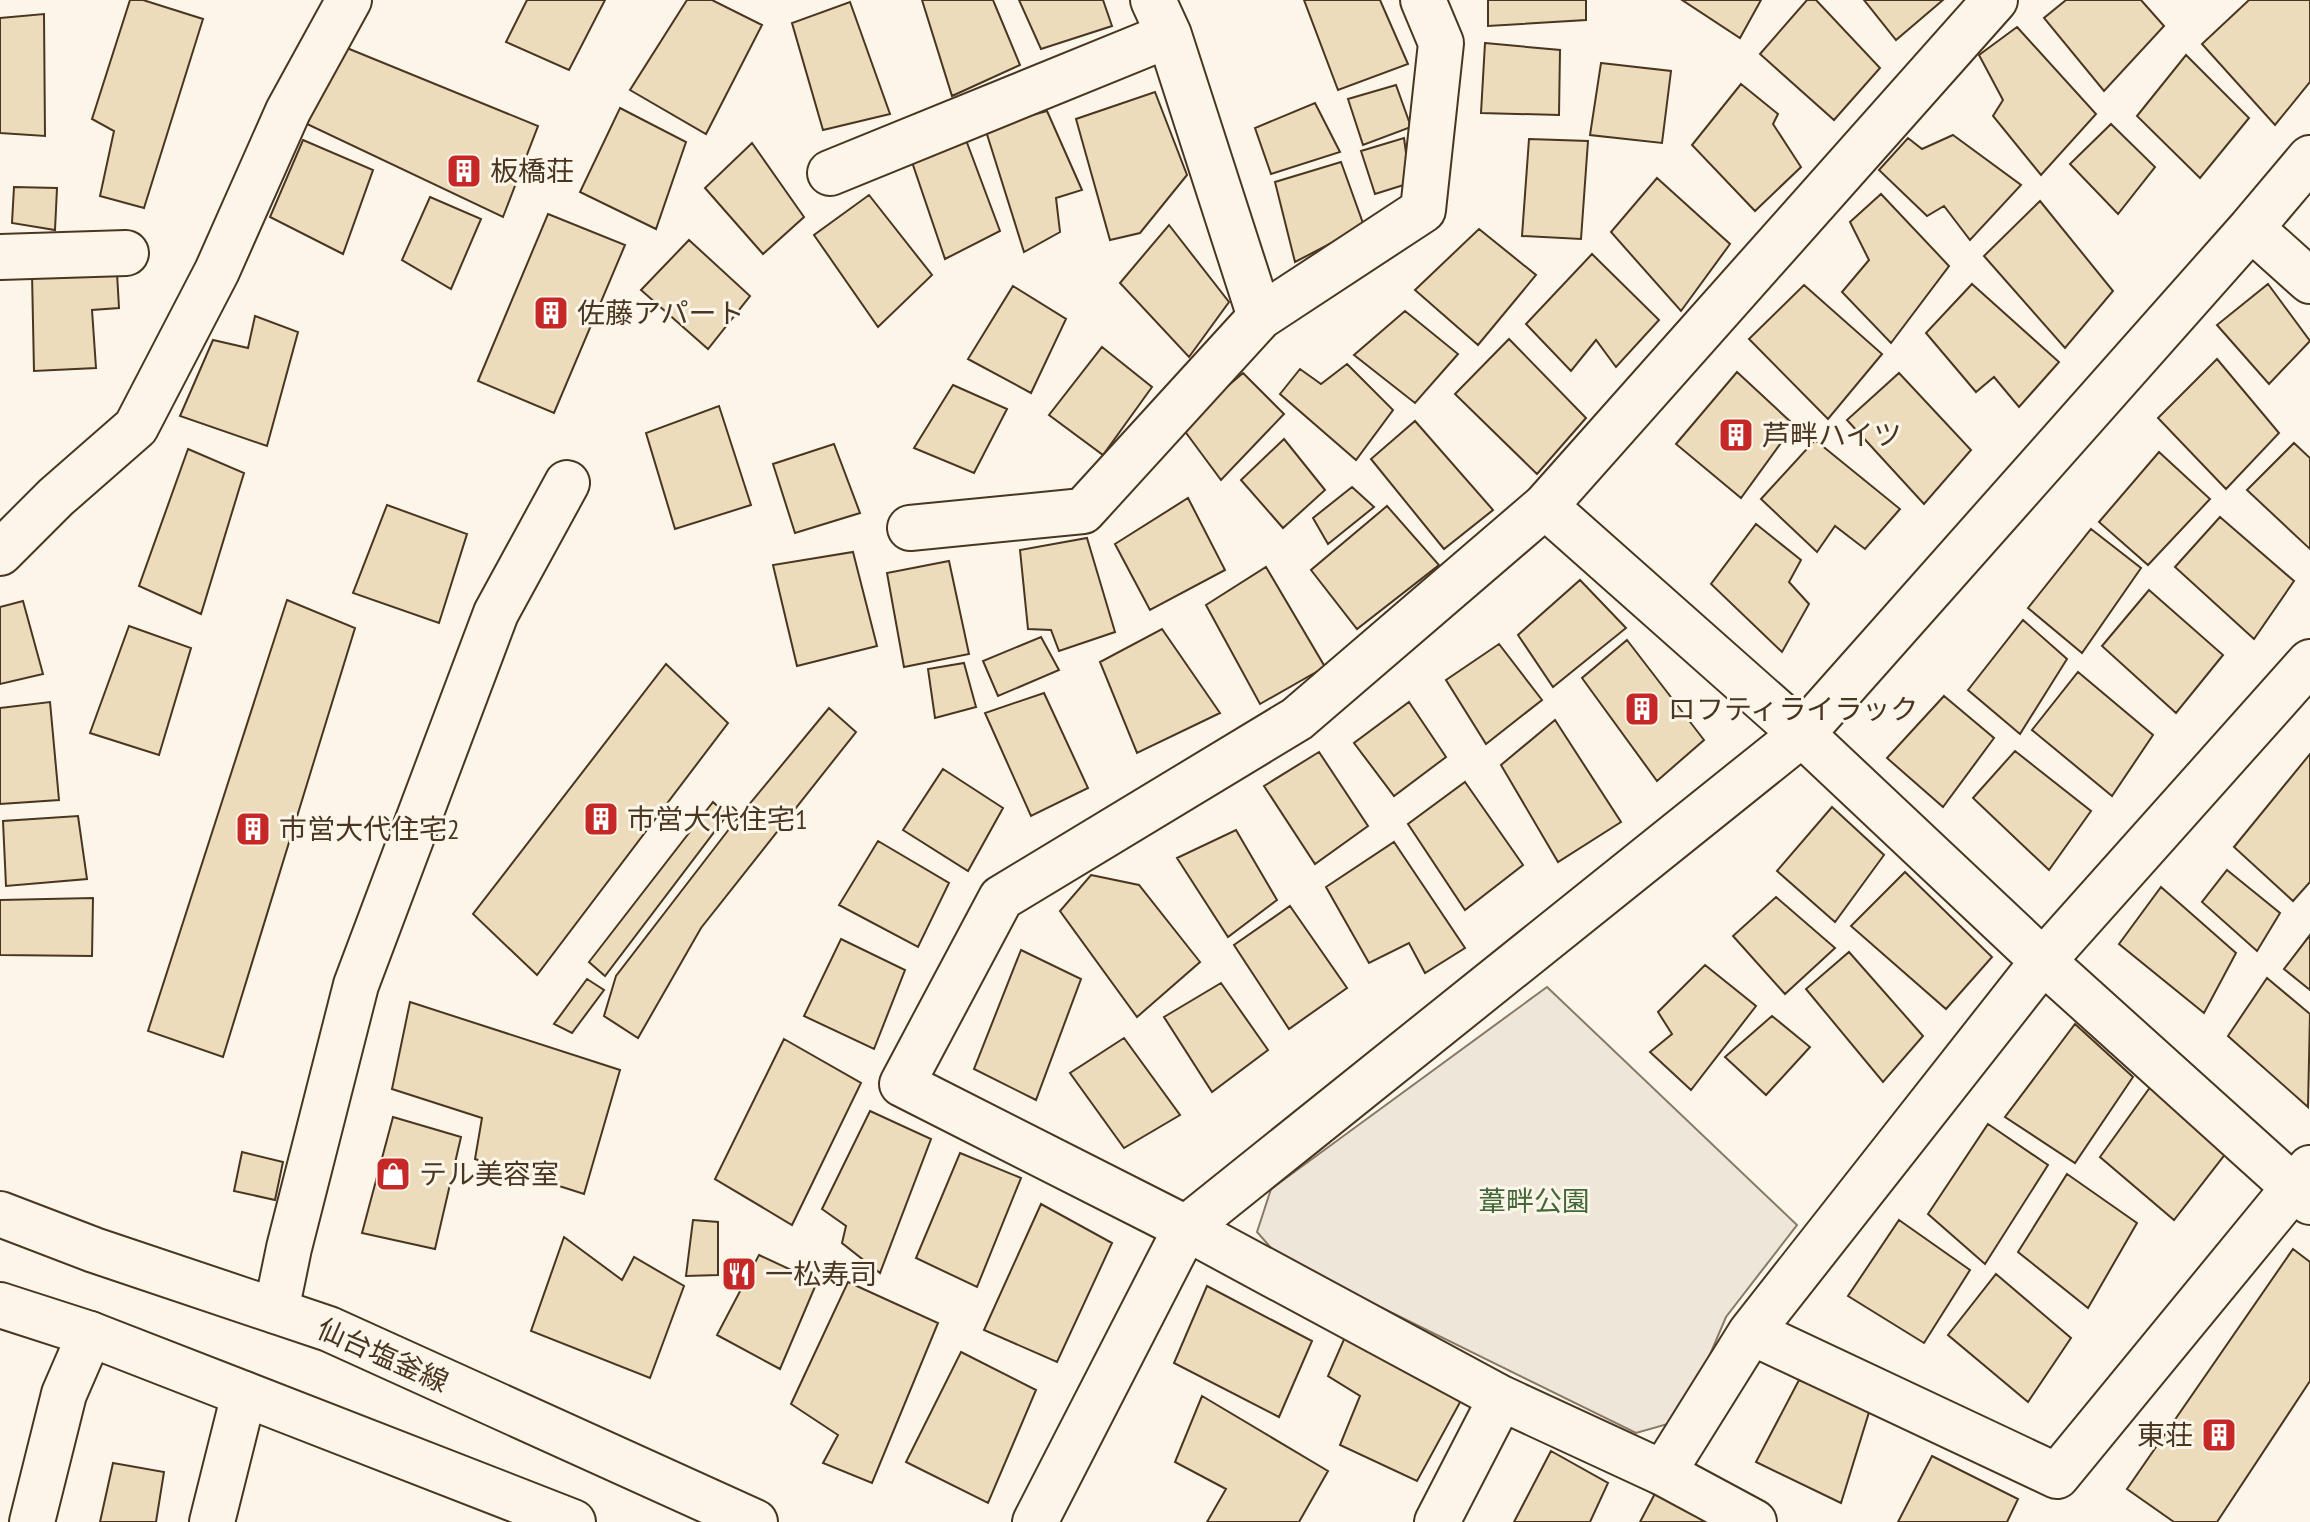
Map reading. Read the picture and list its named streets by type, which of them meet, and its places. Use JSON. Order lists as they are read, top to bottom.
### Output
{
  "streets": {
    "street": ["仙台塩釜線"]
  },
  "parks": ["葦畔公園"],
  "places": {
    "building": [
      "板橋荘",
      "佐藤アパート",
      "芦畔ハイツ",
      "ロフティライラック",
      "市営大代住宅1",
      "市営大代住宅2",
      "東荘"
    ],
    "shop": ["テル美容室"],
    "restaurant": ["一松寿司"]
  }
}
